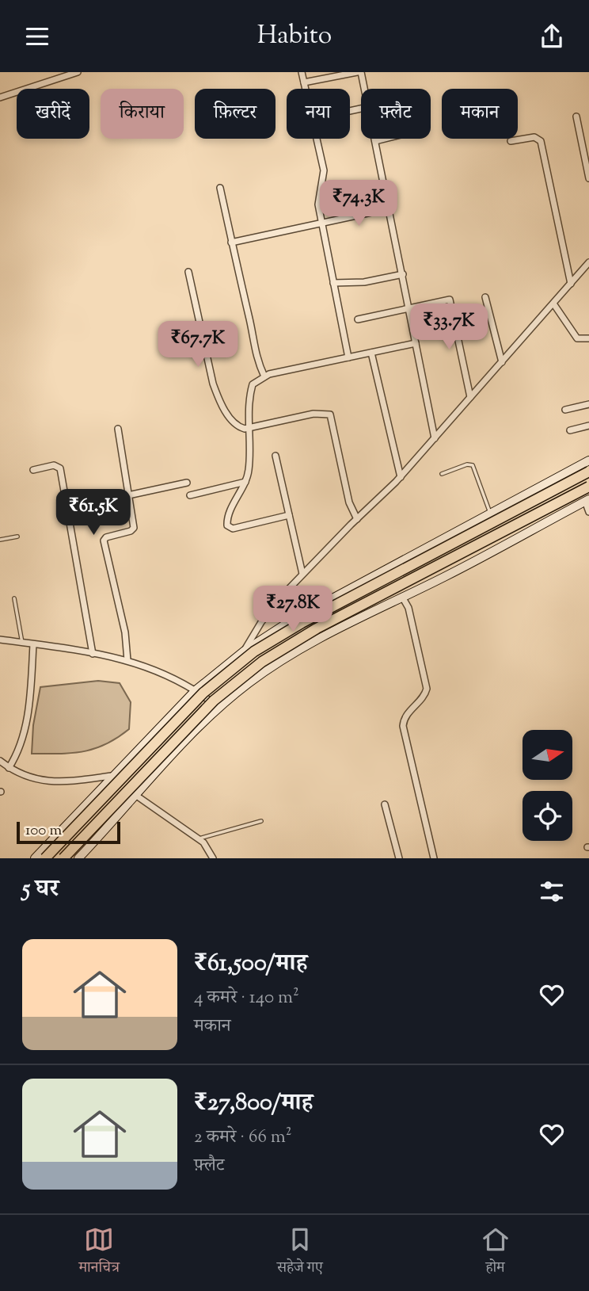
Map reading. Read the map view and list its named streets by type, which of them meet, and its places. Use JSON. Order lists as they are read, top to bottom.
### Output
{
  "scale_bar": "100 m",
  "north": "right",
  "page": {
    "header": "Habito",
    "chip": [
      "खरीदें",
      "किराया",
      "फ़िल्टर",
      "नया",
      "फ़्लैट",
      "मकान"
    ],
    "price": [
      "₹74.3K",
      "₹33.7K",
      "₹67.7K",
      "₹61.5K",
      "₹27.8K"
    ],
    "scale": "100 m",
    "heading": "5 घर",
    "list": [
      {
        "name": "₹61,500/माह",
        "note": "4 कमरे · 140 m² · मकान"
      },
      {
        "name": "₹27,800/माह",
        "note": "2 कमरे · 66 m² · फ़्लैट"
      }
    ],
    "tabs": ["मानचित्र", "सहेजे गए", "होम"]
  }
}
